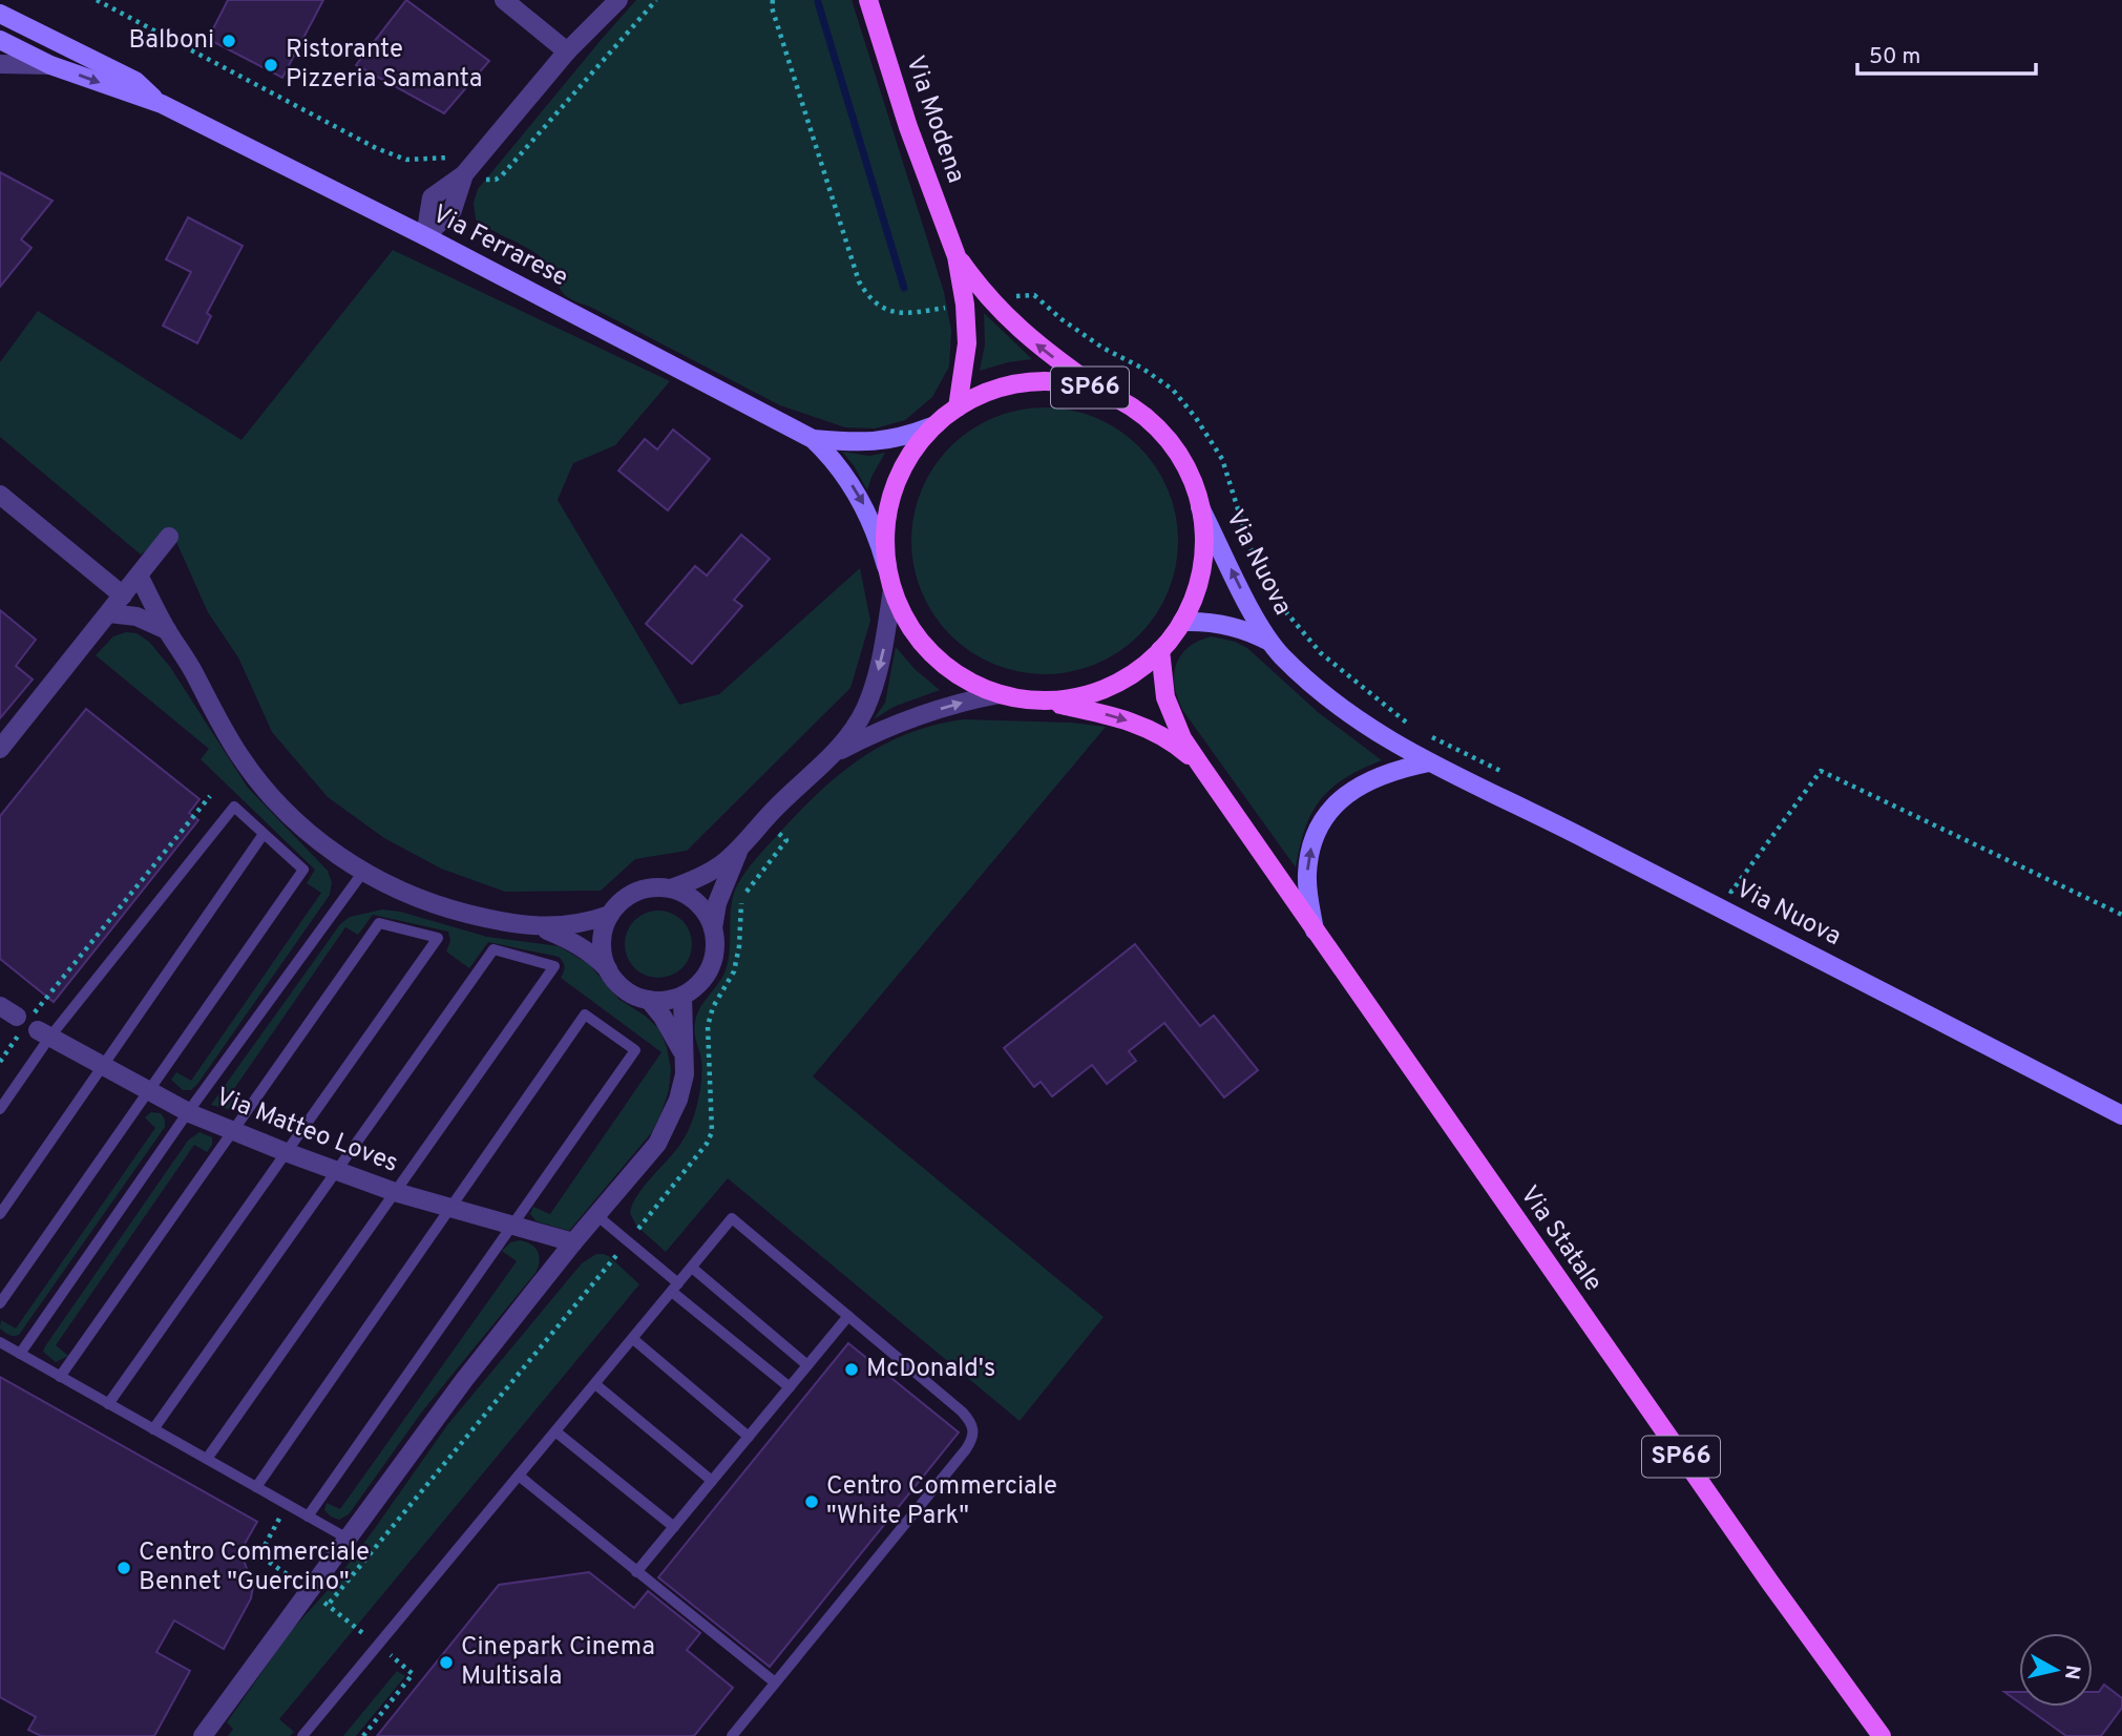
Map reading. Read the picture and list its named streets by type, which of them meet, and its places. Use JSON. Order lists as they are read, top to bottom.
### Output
{
  "streets": {
    "main road": [
      "Via Modena",
      "Via Ferrarese",
      "SP66",
      "Via Nuova",
      "Via Statale"
    ],
    "street": ["Via Matteo Loves"]
  },
  "crossings": [
    ["Via Modena", "Via Ferrarese"],
    ["Via Modena", "Via Nuova"],
    ["Via Modena", "Via Statale"]
  ],
  "places": [
    "Balboni",
    "Ristorante Pizzeria Samanta",
    "McDonald's",
    "Centro Commerciale \"White Park\"",
    "Centro Commerciale Bennet \"Guercino\"",
    "Cinepark Cinema Multisala"
  ],
  "scale_bar": "50 m",
  "north": "right"
}
